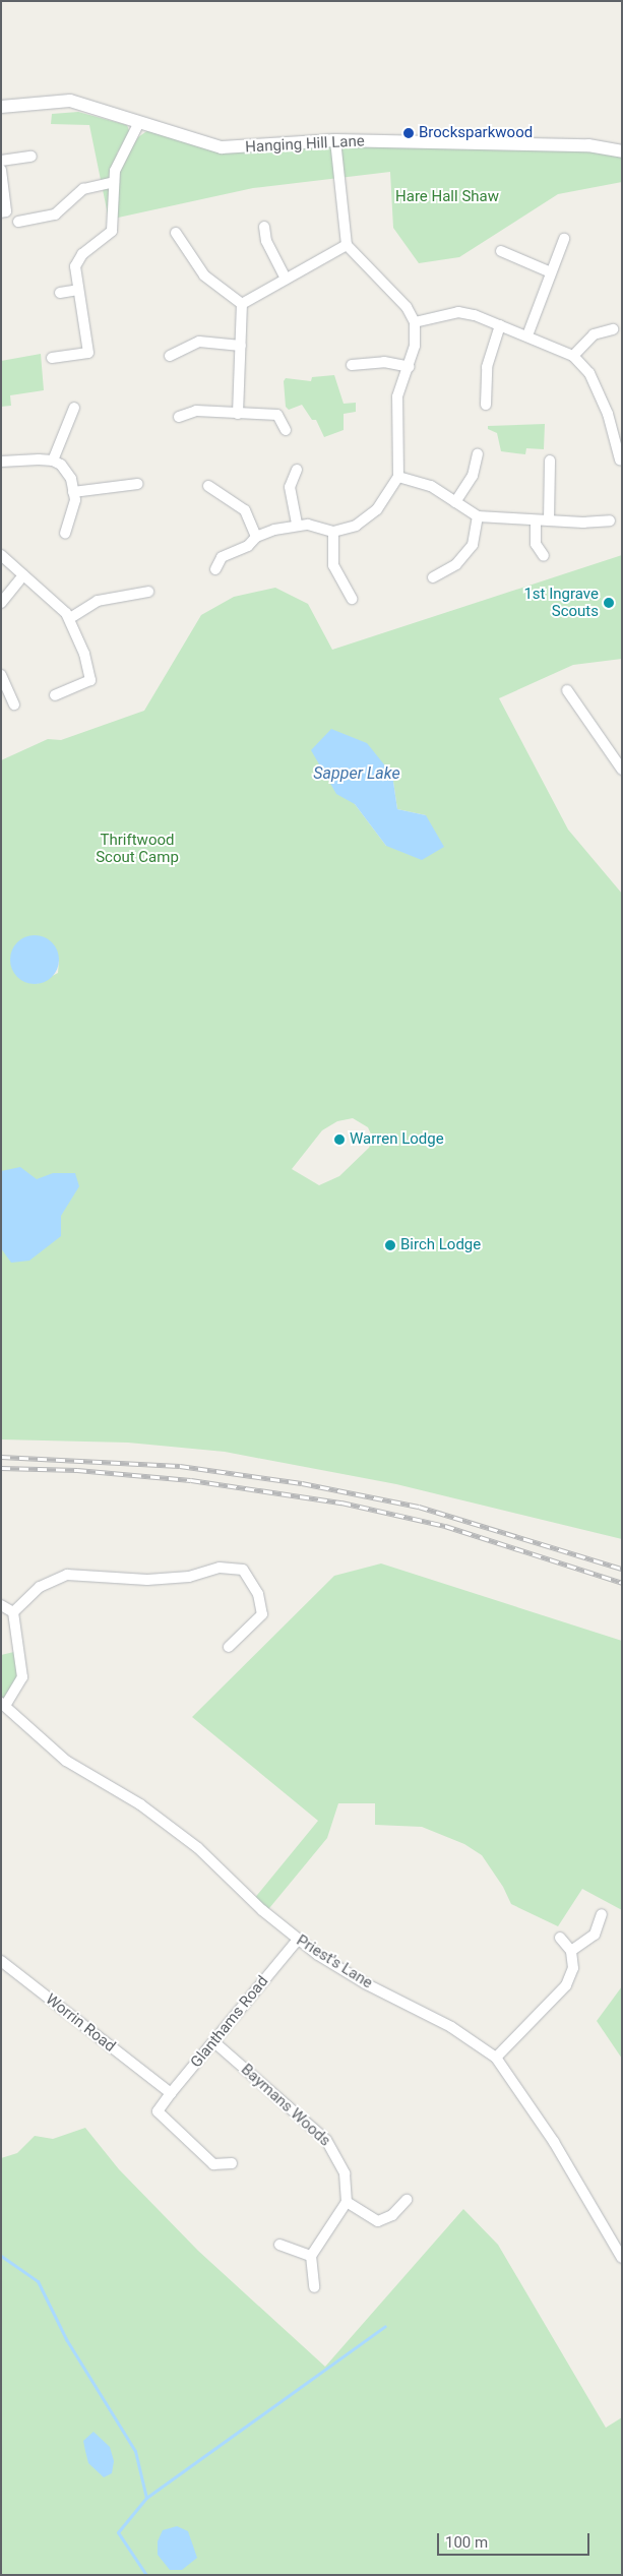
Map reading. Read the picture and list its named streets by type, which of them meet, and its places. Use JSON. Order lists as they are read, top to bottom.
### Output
{
  "streets": {
    "street": [
      "Hanging Hill Lane",
      "Priest's Lane",
      "Glanthams Road",
      "Worrin Road",
      "Baymans Woods"
    ]
  },
  "crossings": [
    ["Priest's Lane", "Glanthams Road"],
    ["Glanthams Road", "Worrin Road"],
    ["Glanthams Road", "Baymans Woods"]
  ],
  "water": ["Sapper Lake"],
  "parks": ["Hare Hall Shaw", "Thriftwood Scout Camp"],
  "places": [
    "Brocksparkwood",
    "1st Ingrave Scouts",
    "Warren Lodge",
    "Birch Lodge"
  ],
  "scale_bar": "100 m"
}
